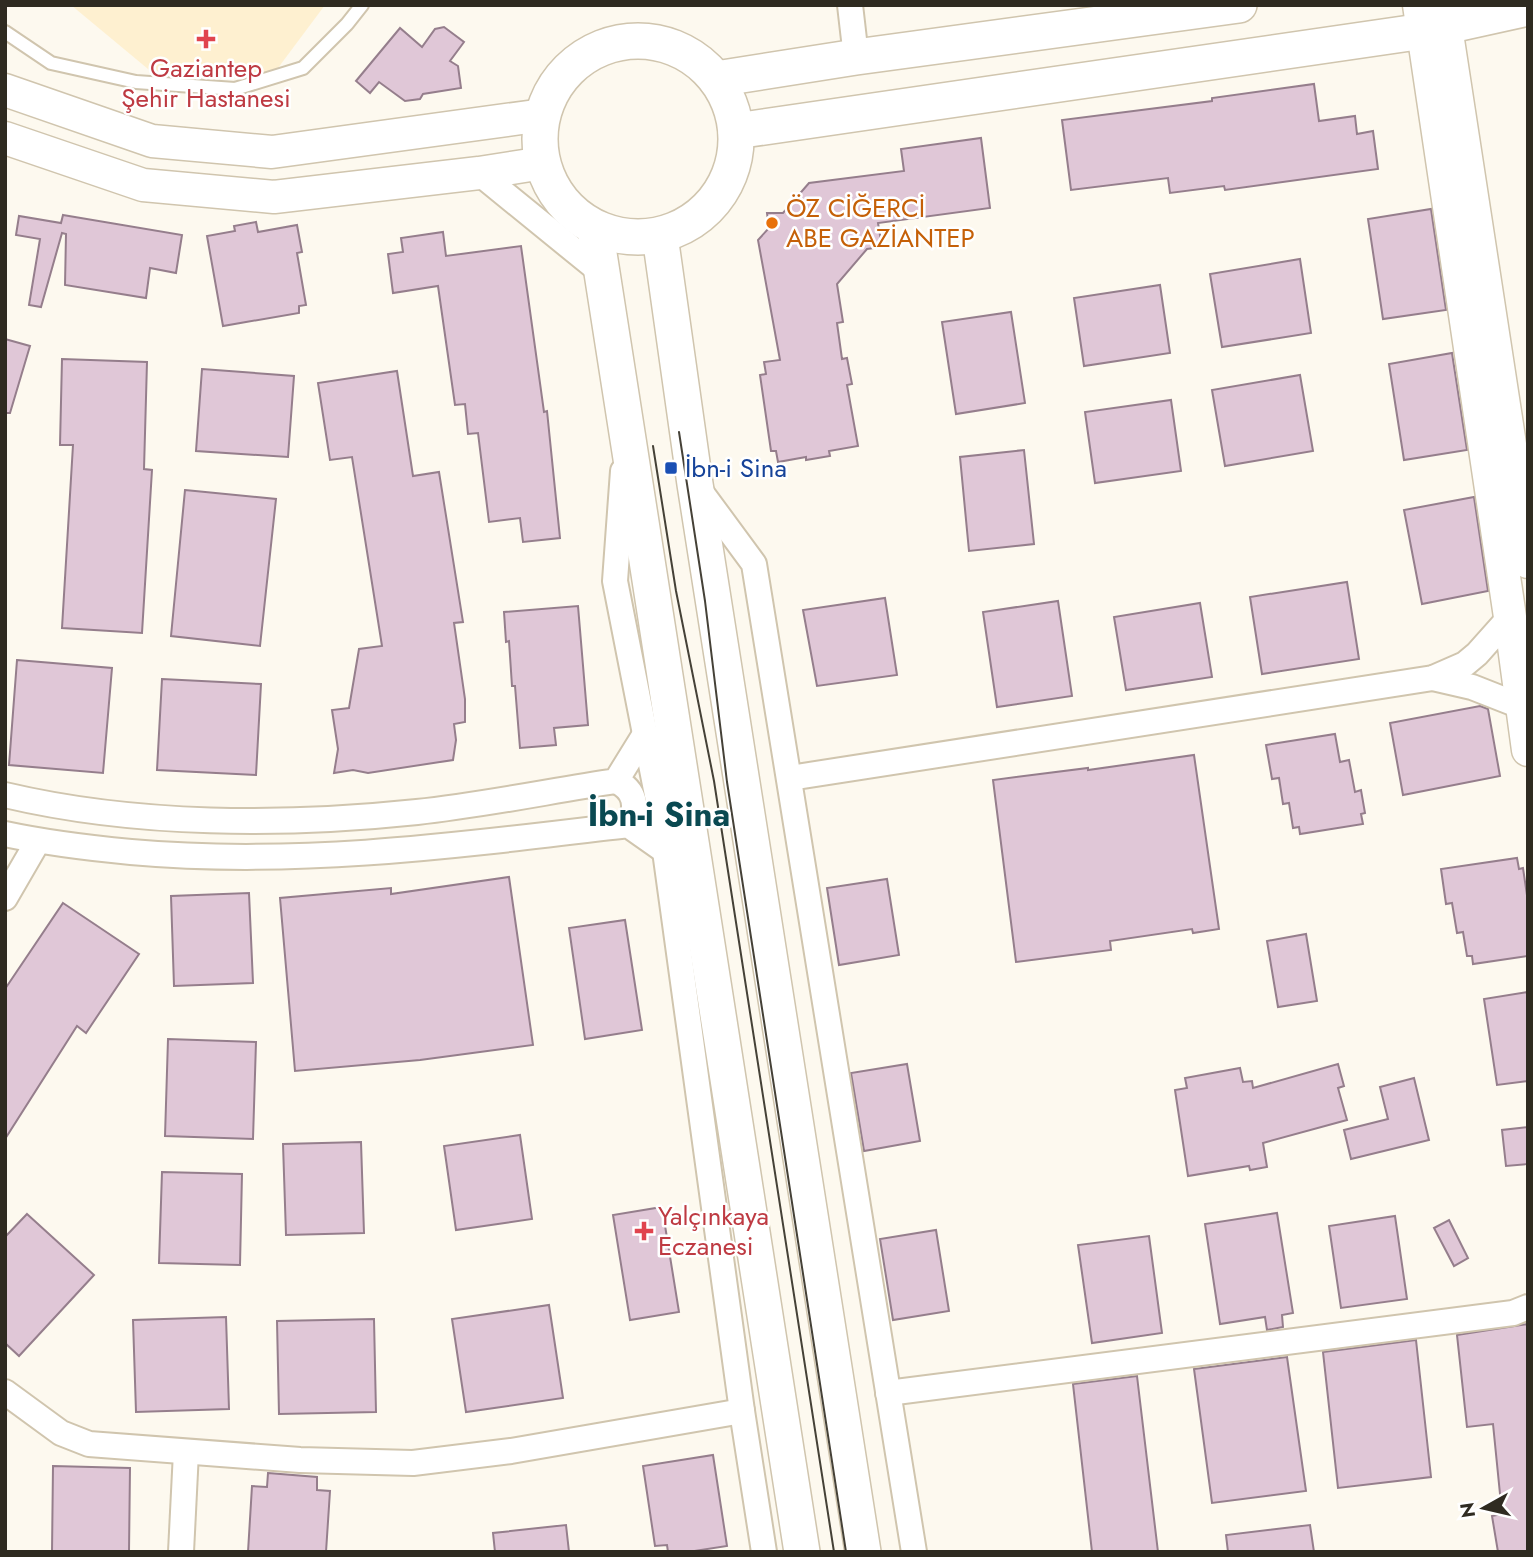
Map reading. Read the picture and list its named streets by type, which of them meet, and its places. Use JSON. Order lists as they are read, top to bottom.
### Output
{
  "districts": ["İbn-i Sina"],
  "places": {
    "health": ["Gaziantep Şehir Hastanesi", "Yalçınkaya Eczanesi"],
    "other": ["ÖZ CİĞERCİ ABE GAZİANTEP"],
    "transit": ["İbn-i Sina"]
  },
  "north": "left"
}
